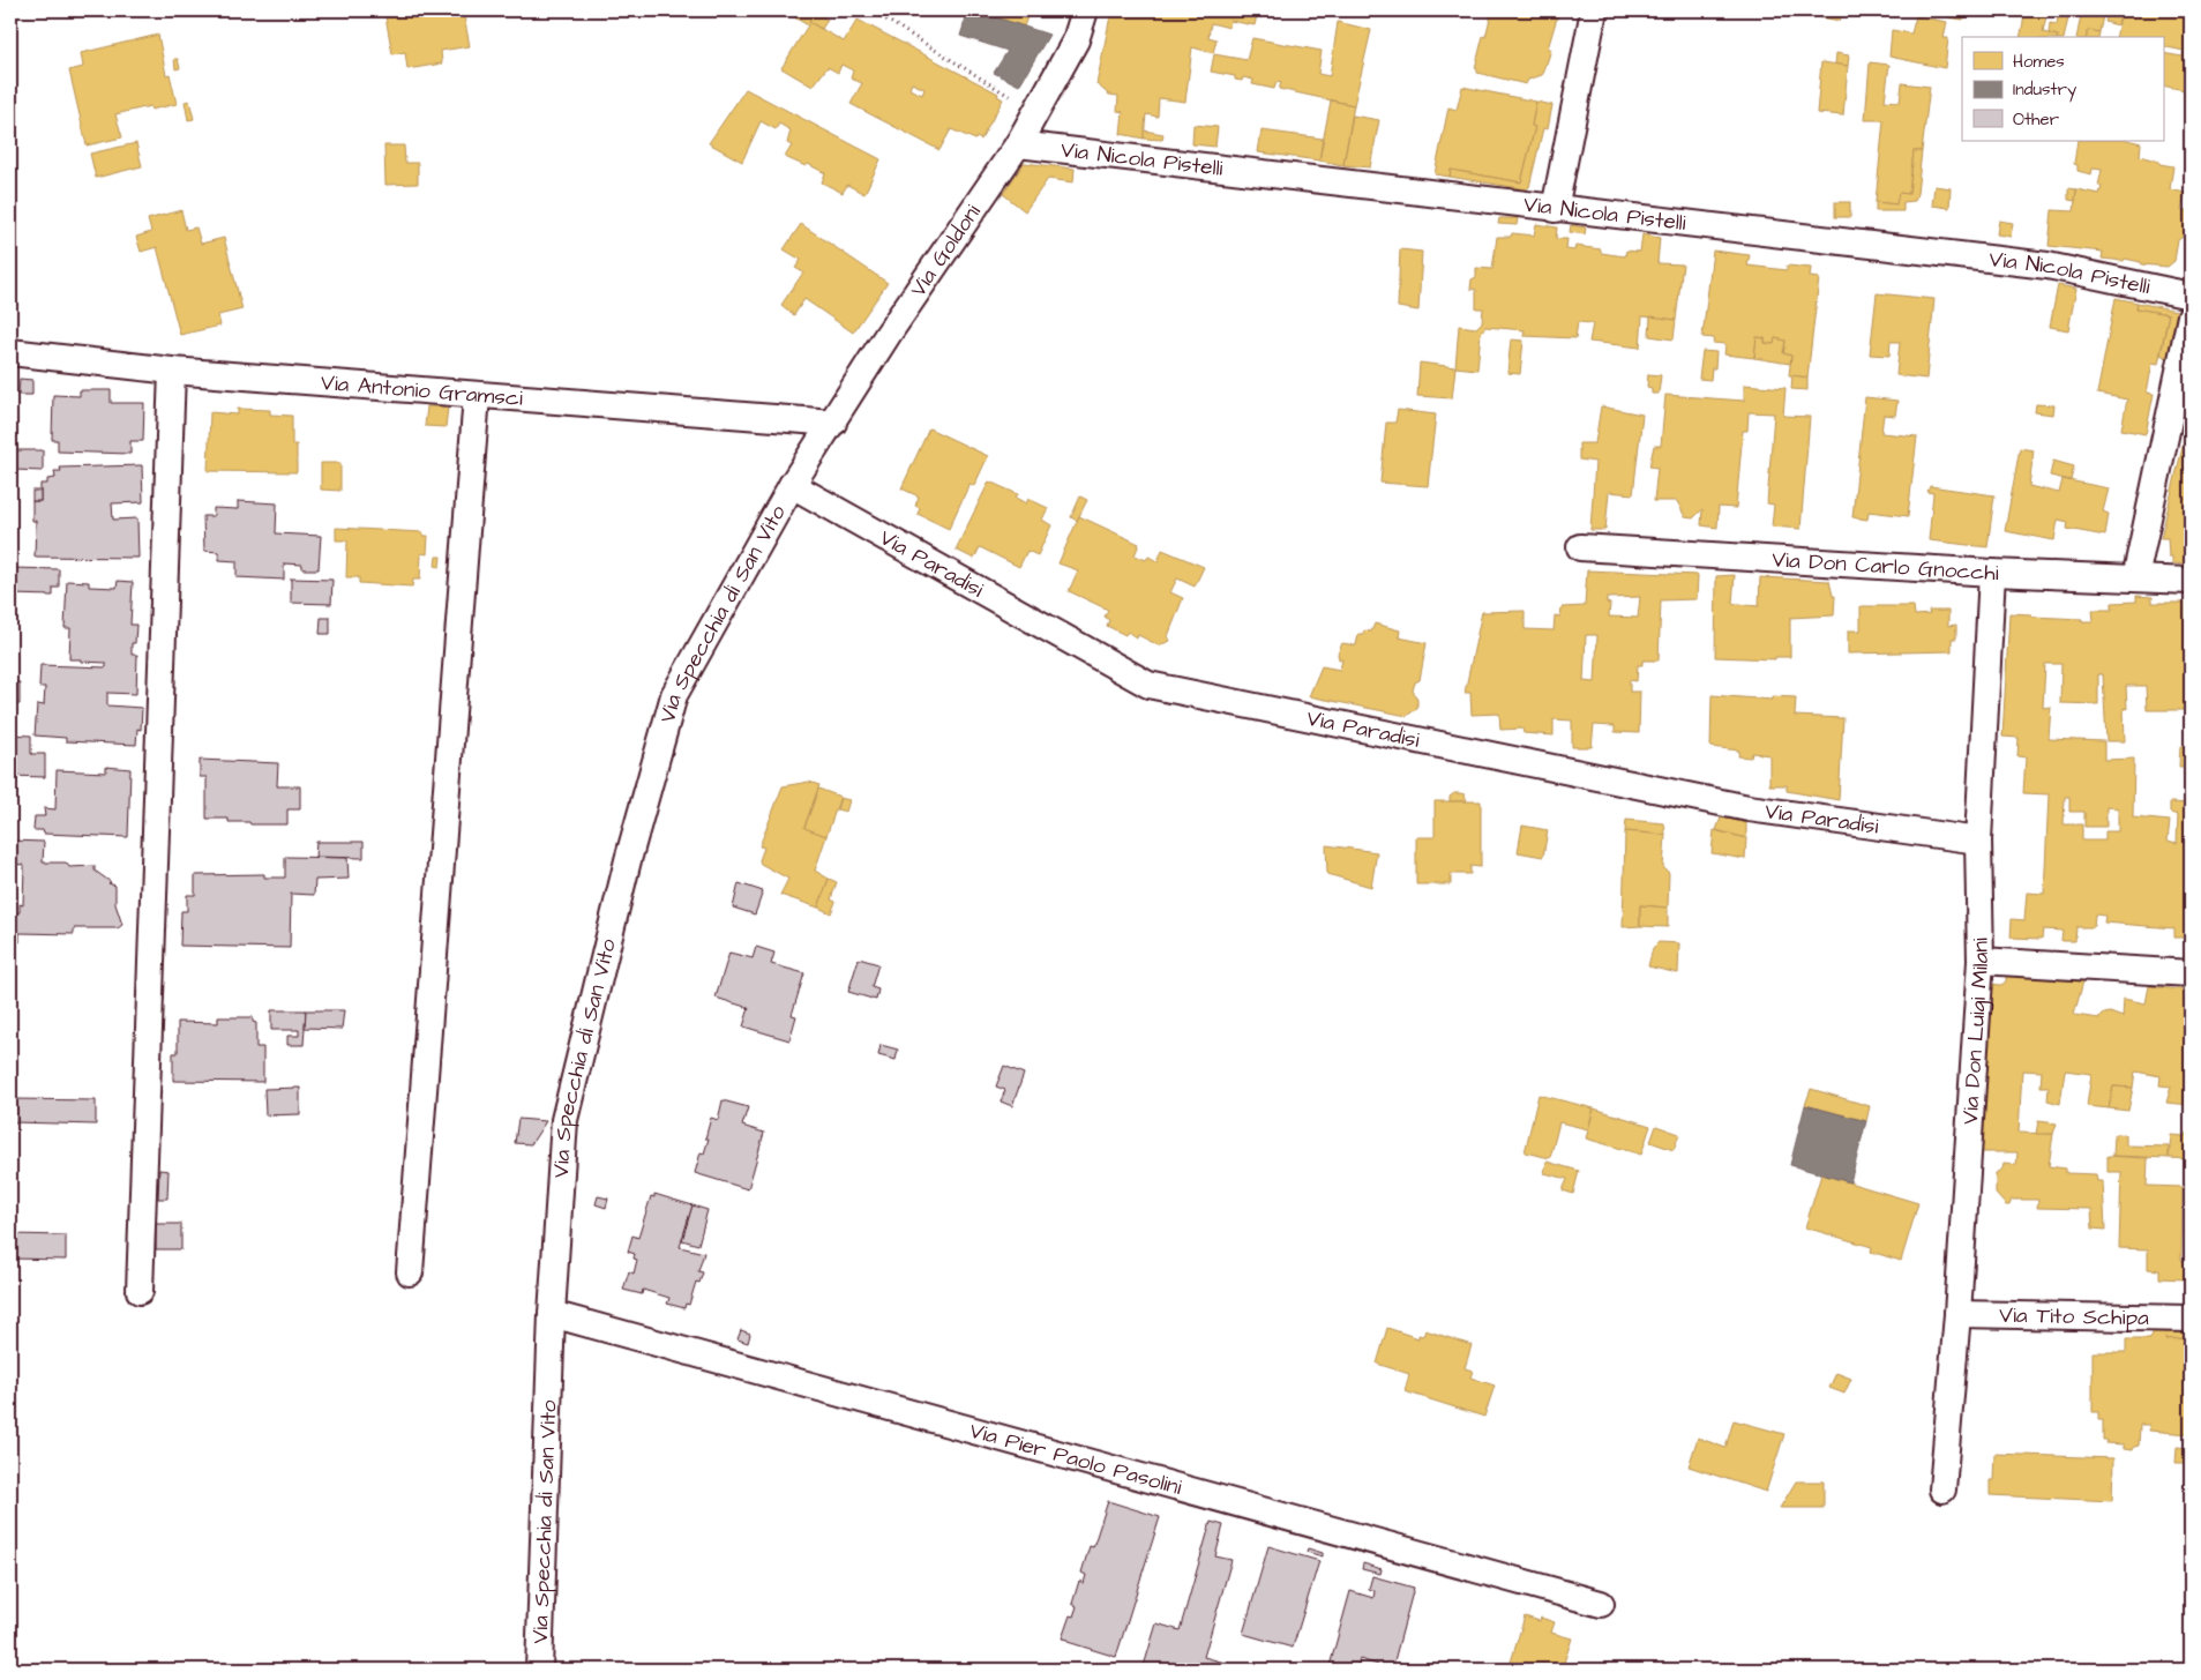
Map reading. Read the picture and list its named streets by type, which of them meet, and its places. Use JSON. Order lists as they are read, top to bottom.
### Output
{
  "streets": {
    "street": [
      "Via Nicola Pistelli",
      "Via Goldoni",
      "Via Antonio Gramsci",
      "Via Paradisi",
      "Via Don Carlo Gnocchi",
      "Via Specchia di San Vito",
      "Via Don Luigi Milani",
      "Via Tito Schipa",
      "Via Pier Paolo Pasolini"
    ]
  },
  "crossings": [
    ["Via Nicola Pistelli", "Via Goldoni"],
    ["Via Goldoni", "Via Antonio Gramsci"],
    ["Via Goldoni", "Via Paradisi"],
    ["Via Goldoni", "Via Specchia di San Vito"],
    ["Via Paradisi", "Via Specchia di San Vito"],
    ["Via Paradisi", "Via Don Luigi Milani"],
    ["Via Don Carlo Gnocchi", "Via Don Luigi Milani"],
    ["Via Specchia di San Vito", "Via Pier Paolo Pasolini"],
    ["Via Don Luigi Milani", "Via Tito Schipa"]
  ],
  "legend": ["Homes", "Industry", "Other"]
}
